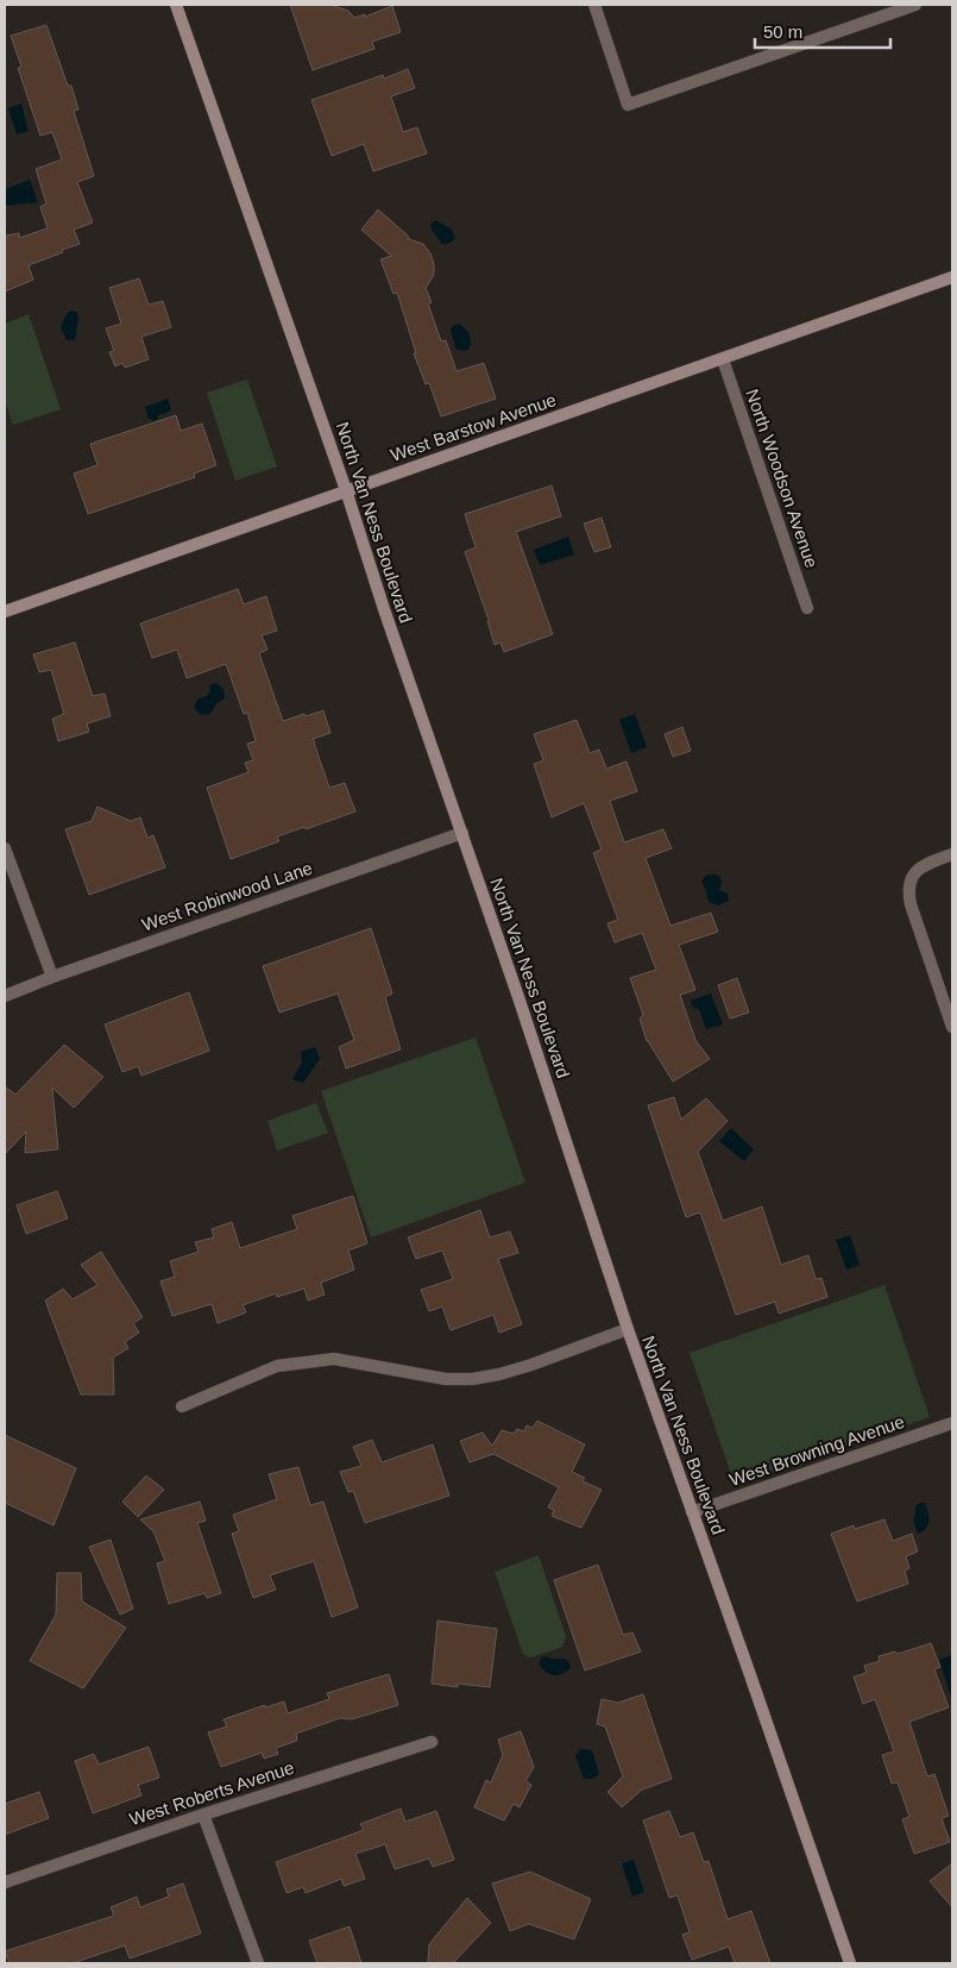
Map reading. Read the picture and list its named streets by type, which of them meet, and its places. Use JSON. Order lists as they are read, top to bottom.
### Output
{
  "streets": {
    "street": [
      "West Barstow Avenue",
      "North Woodson Avenue",
      "North Van Ness Boulevard",
      "West Robinwood Lane",
      "West Browning Avenue",
      "West Roberts Avenue"
    ]
  },
  "crossings": [
    ["West Barstow Avenue", "North Woodson Avenue"],
    ["West Barstow Avenue", "North Van Ness Boulevard"],
    ["North Van Ness Boulevard", "West Robinwood Lane"],
    ["North Van Ness Boulevard", "West Browning Avenue"]
  ],
  "scale_bar": "50 m"
}
